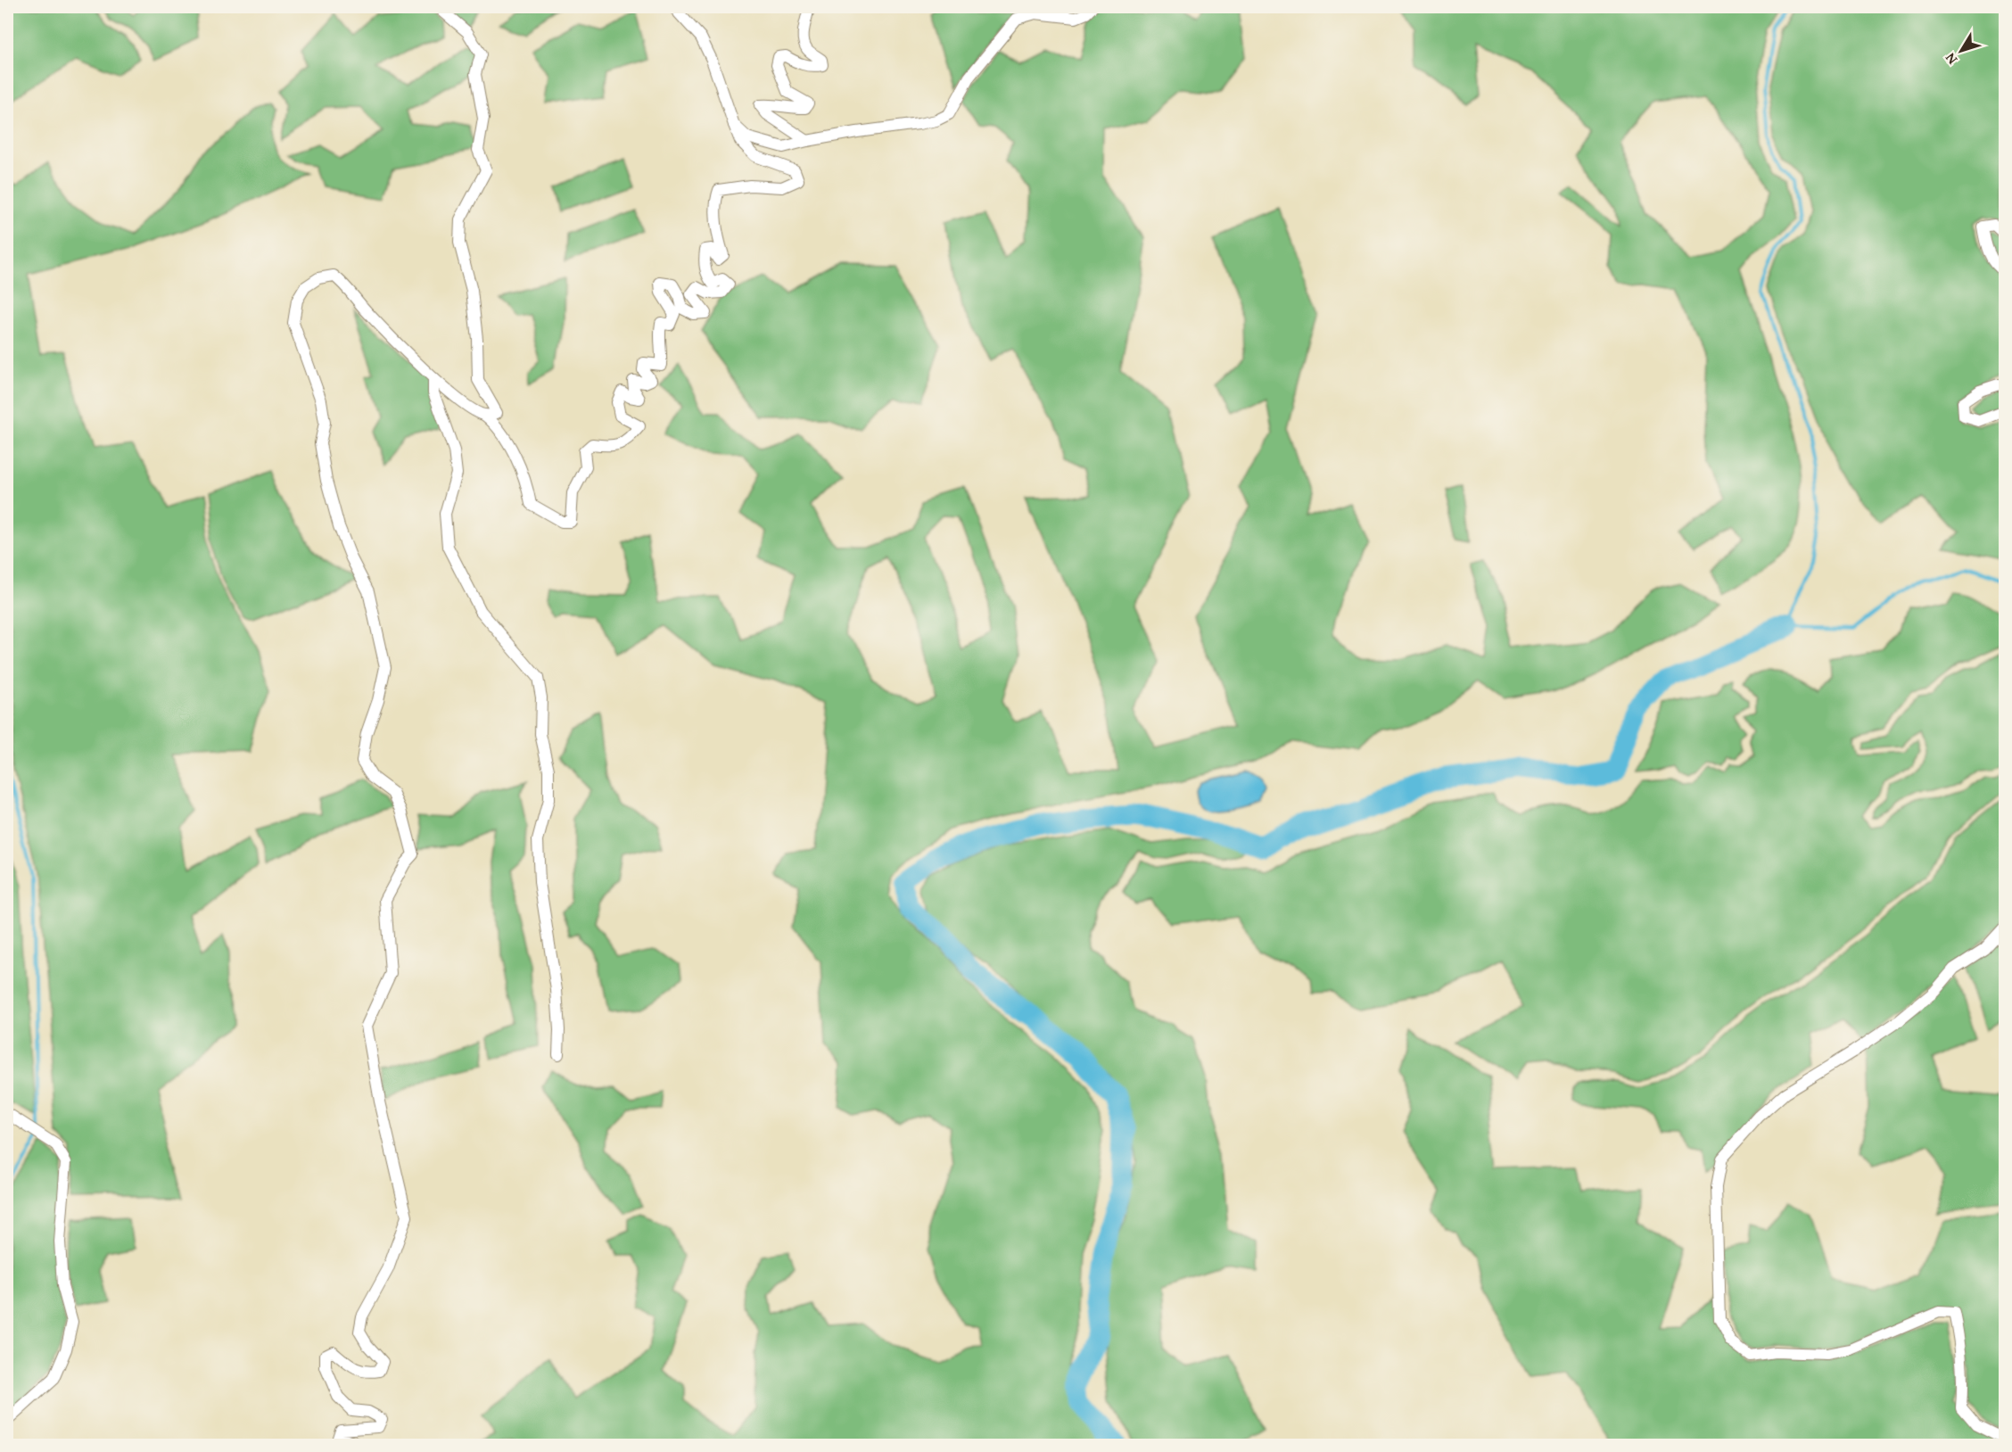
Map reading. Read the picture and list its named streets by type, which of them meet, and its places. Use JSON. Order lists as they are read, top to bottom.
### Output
{
  "north": "bottom left"
}
